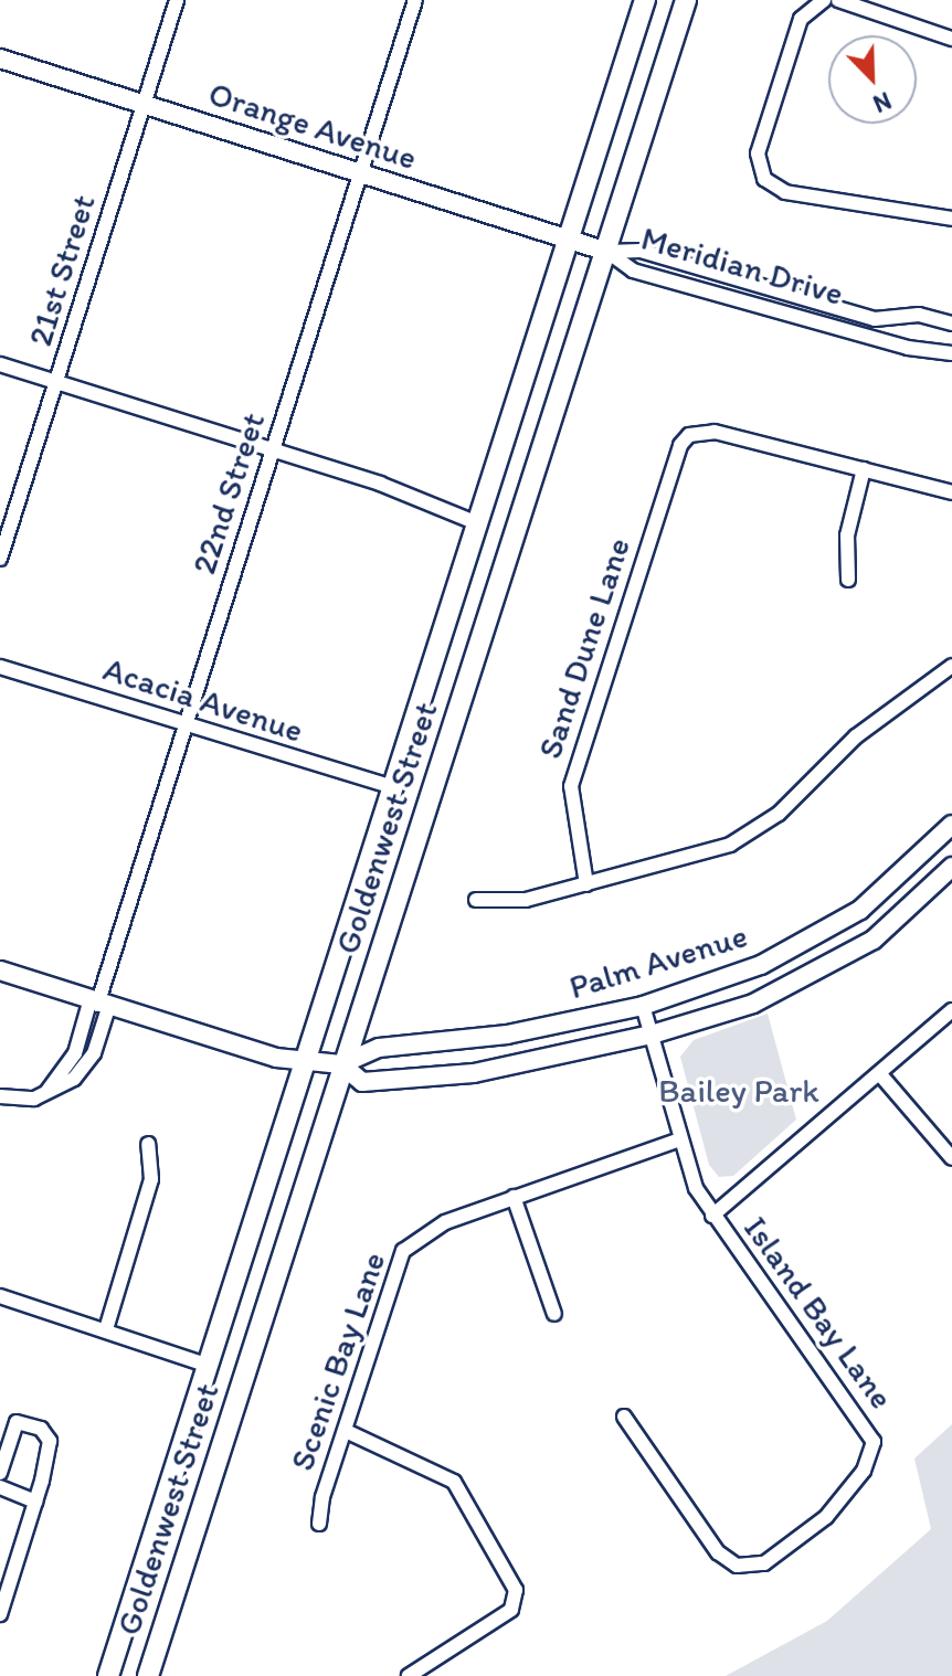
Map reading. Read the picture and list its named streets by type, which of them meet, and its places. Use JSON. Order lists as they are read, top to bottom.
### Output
{
  "streets": {
    "main road": ["Goldenwest Street"],
    "street": [
      "Orange Avenue",
      "Meridian Drive",
      "21st Street",
      "22nd Street",
      "Sand Dune Lane",
      "Acacia Avenue",
      "Palm Avenue",
      "Island Bay Lane",
      "Scenic Bay Lane"
    ]
  },
  "crossings": [
    ["Orange Avenue", "Meridian Drive"],
    ["Orange Avenue", "21st Street"],
    ["Orange Avenue", "22nd Street"],
    ["Orange Avenue", "Goldenwest Street"],
    ["Meridian Drive", "Goldenwest Street"],
    ["22nd Street", "Acacia Avenue"],
    ["22nd Street", "Palm Avenue"],
    ["Acacia Avenue", "Goldenwest Street"],
    ["Goldenwest Street", "Palm Avenue"],
    ["Palm Avenue", "Island Bay Lane"],
    ["Island Bay Lane", "Scenic Bay Lane"]
  ],
  "parks": ["Bailey Park"],
  "north": "bottom right"
}
